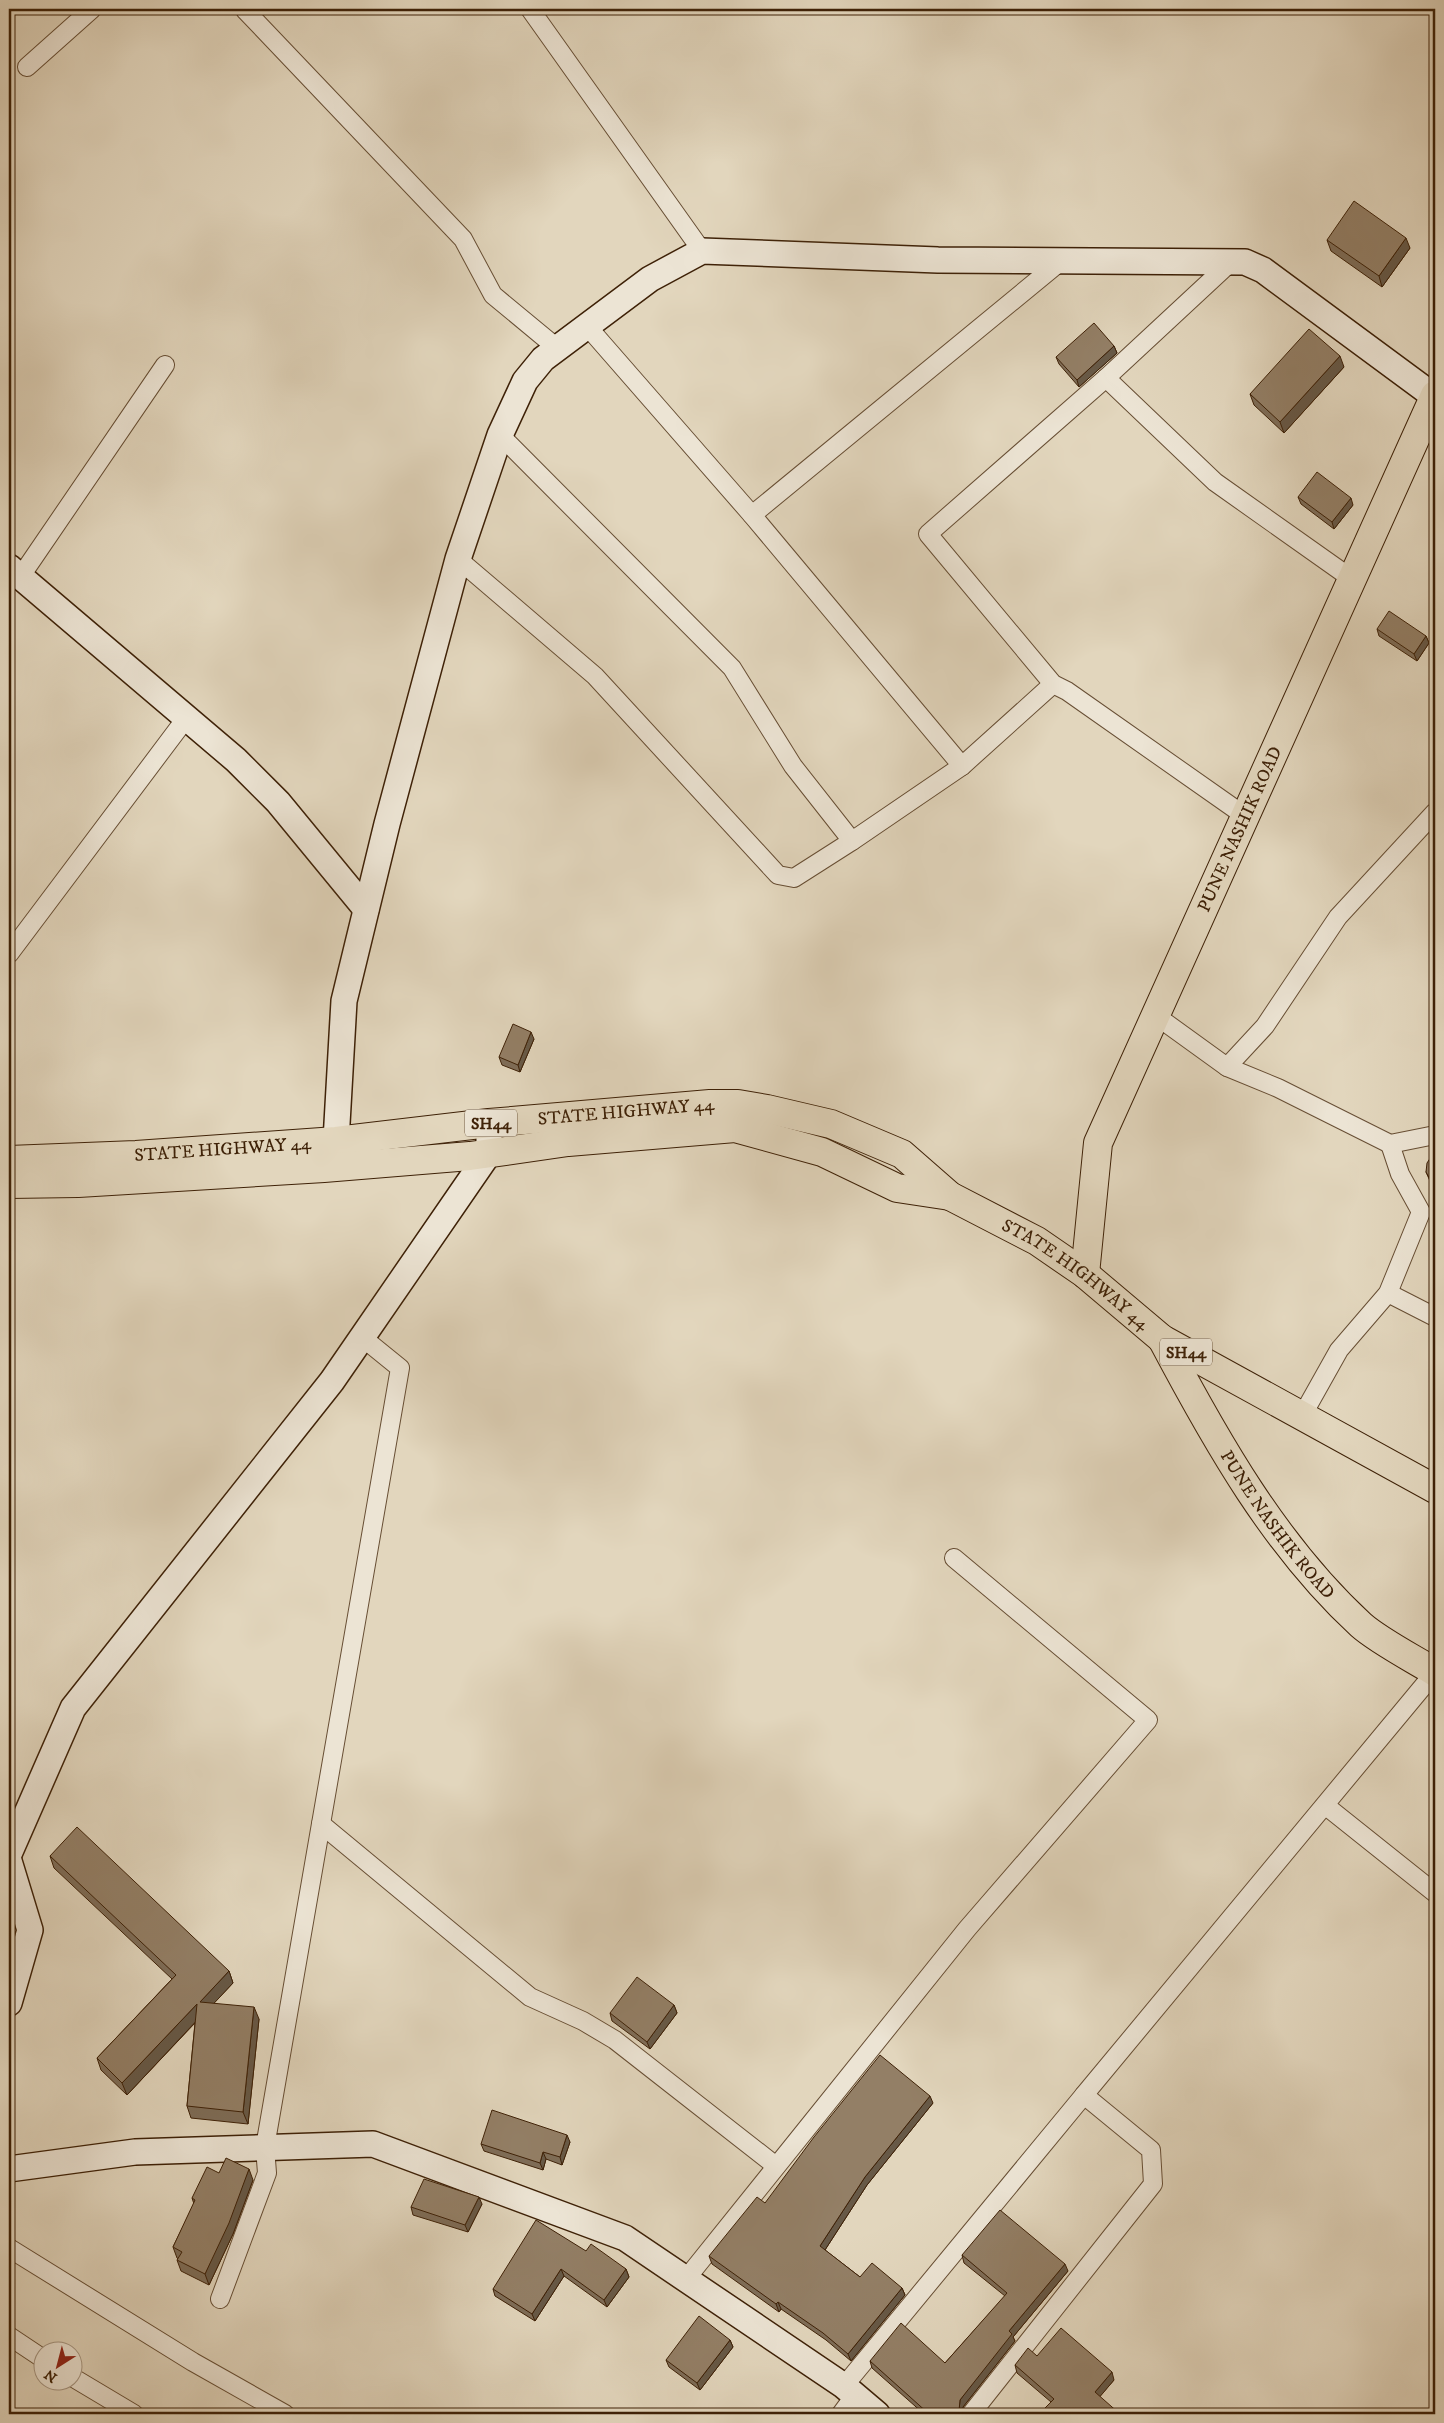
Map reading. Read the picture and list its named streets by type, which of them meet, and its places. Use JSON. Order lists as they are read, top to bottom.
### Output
{
  "streets": {
    "main road": ["PUNE NASHIK ROAD", "STATE HIGHWAY 44", "SH44"]
  },
  "crossings": [
    ["PUNE NASHIK ROAD", "STATE HIGHWAY 44"]
  ],
  "north": "bottom left"
}
